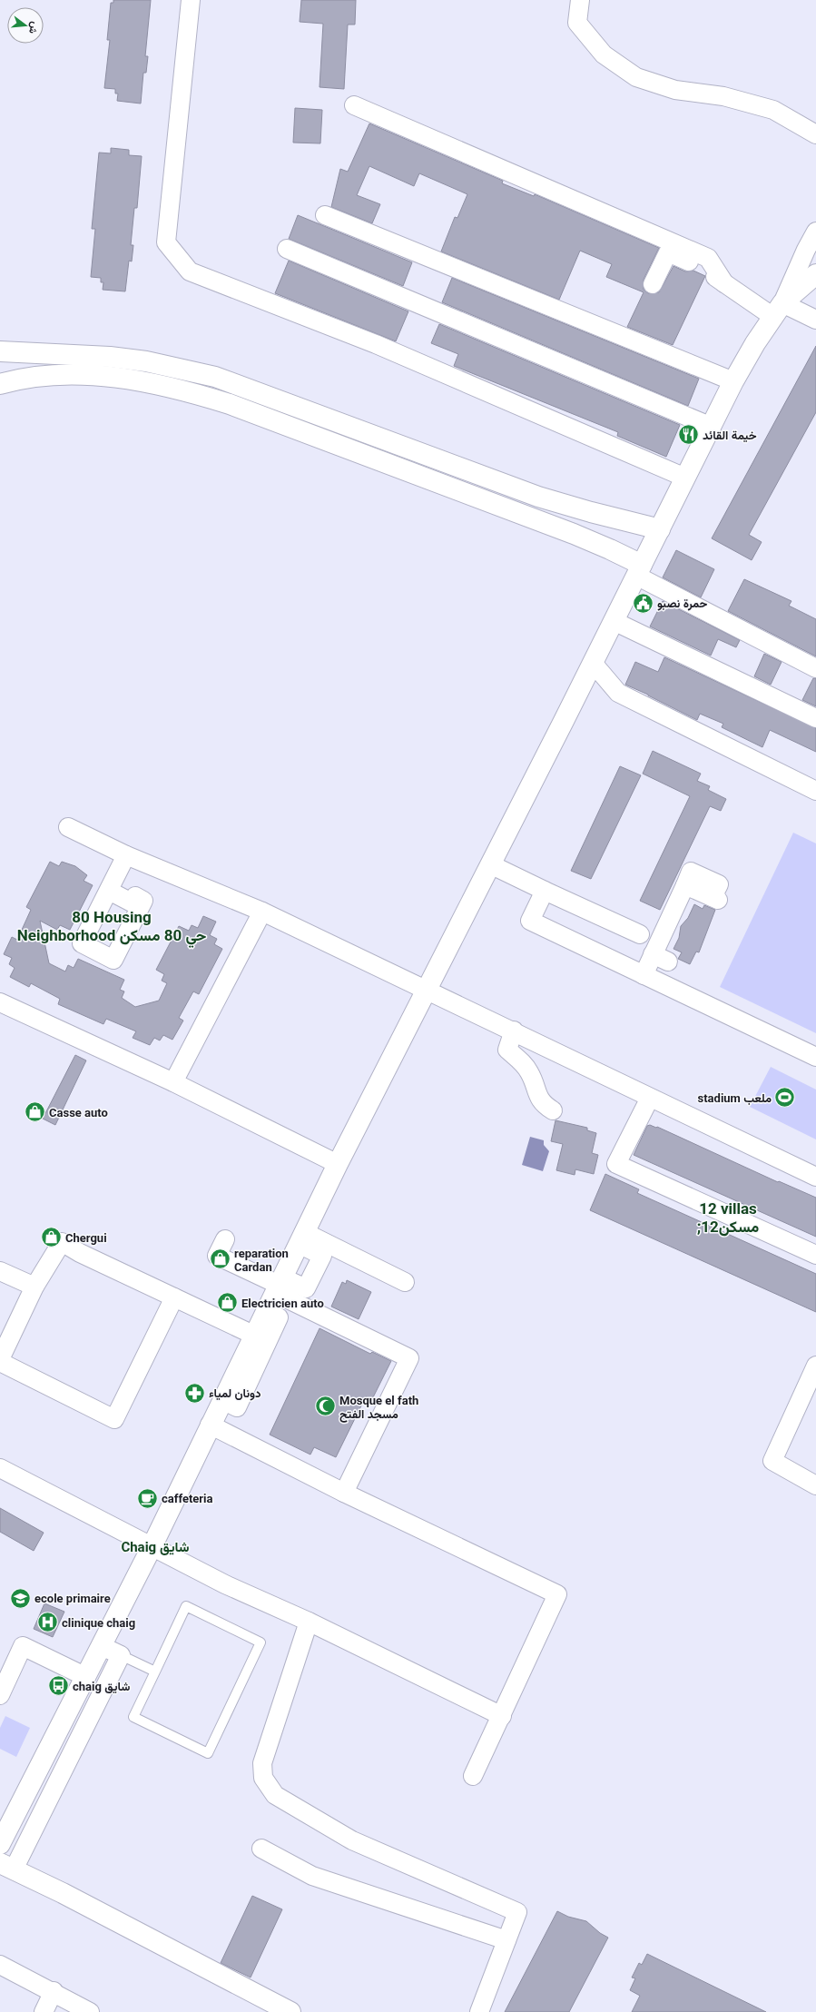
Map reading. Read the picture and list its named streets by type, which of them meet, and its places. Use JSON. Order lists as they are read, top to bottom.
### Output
{
  "districts": ["80 Housing Neighborhood حي 80 مسكن", "12 villas ;12مسكن", "Chaig شايق"],
  "places": {
    "restaurant": ["خيمة القائد"],
    "public building": ["حمرة نصبو"],
    "sports": ["stadium ملعب"],
    "shop": [
      "Casse auto",
      "Chergui",
      "reparation Cardan",
      "Electricien auto"
    ],
    "pharmacy": ["دونان لمياء"],
    "mosque": ["Mosque el fath مسجد الفتح"],
    "cafe": ["caffeteria"],
    "school or university": ["ecole primaire"],
    "hospital": ["clinique chaig"],
    "bus stop": ["chaig شايق"]
  },
  "north": "right"
}
